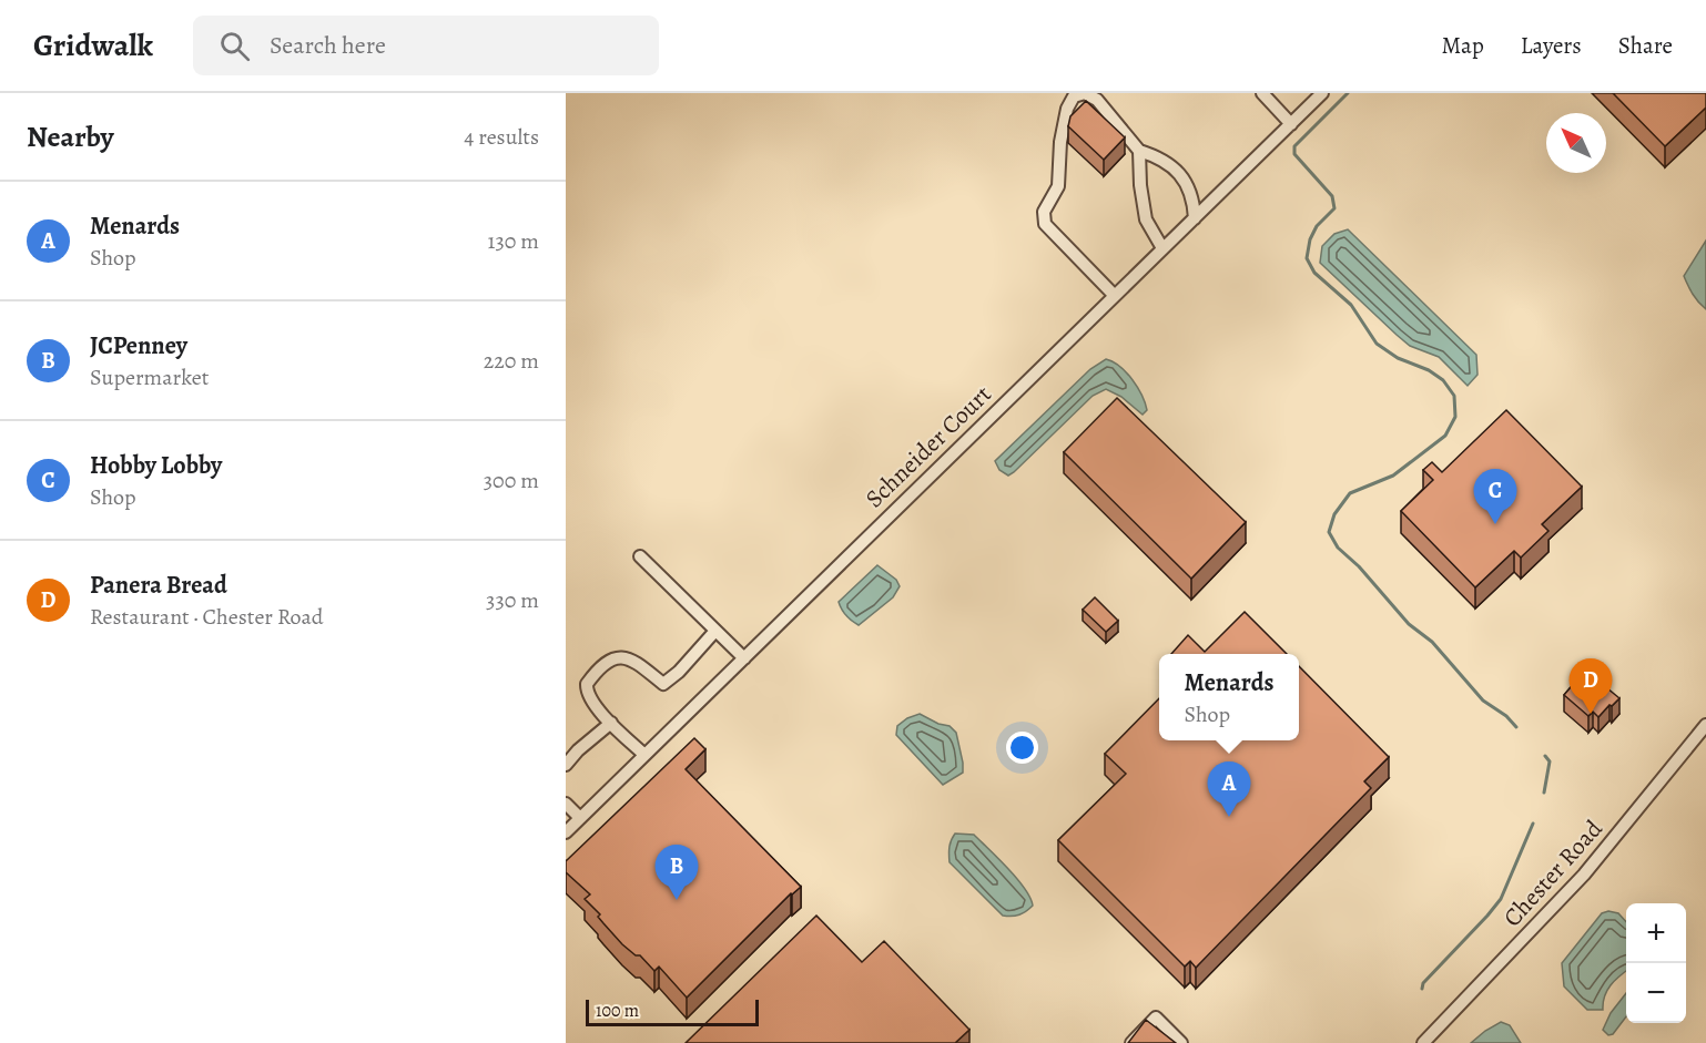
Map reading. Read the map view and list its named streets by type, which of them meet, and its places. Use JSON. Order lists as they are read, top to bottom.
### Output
{
  "streets": {
    "street": ["Schneider Court", "Chester Road"]
  },
  "scale_bar": "100 m",
  "north": "top left",
  "page": {
    "header": "Gridwalk",
    "search": "Search here",
    "nav": ["Map", "Layers", "Share"],
    "heading": ["Nearby", "4 results"],
    "list": [
      {
        "mark": "A",
        "name": "Menards",
        "note": "Shop",
        "value": "130 m"
      },
      {
        "mark": "B",
        "name": "JCPenney",
        "note": "Supermarket",
        "value": "220 m"
      },
      {
        "mark": "C",
        "name": "Hobby Lobby",
        "note": "Shop",
        "value": "300 m"
      },
      {
        "mark": "D",
        "name": "Panera Bread",
        "note": "Restaurant · Chester Road",
        "value": "330 m"
      }
    ],
    "pins": [
      "C",
      "D",
      "A",
      "B"
    ],
    "popup": ["Menards", "Shop"],
    "map_buttons": ["+", "−"],
    "scale": "100 m"
  }
}
